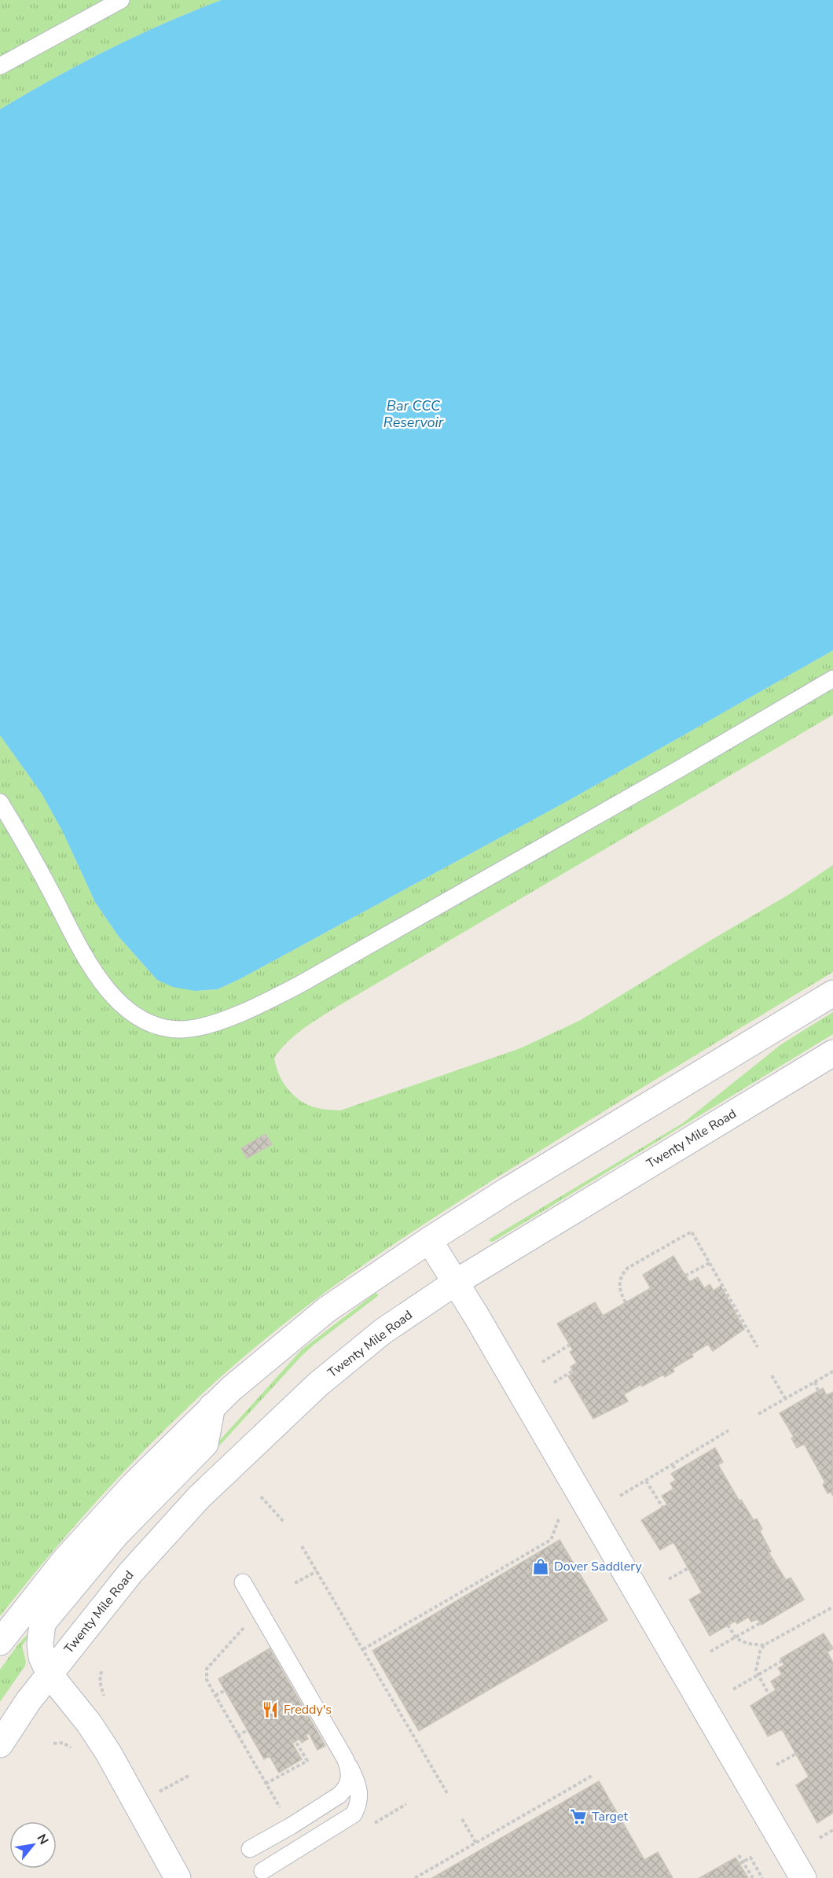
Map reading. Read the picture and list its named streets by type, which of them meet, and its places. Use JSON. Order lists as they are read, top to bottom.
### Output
{
  "streets": {
    "main road": ["Twenty Mile Road"]
  },
  "water": ["Bar CCC Reservoir"],
  "places": {
    "shop": ["Dover Saddlery"],
    "restaurant": ["Freddy's"],
    "supermarket": ["Target"]
  },
  "north": "top right"
}
